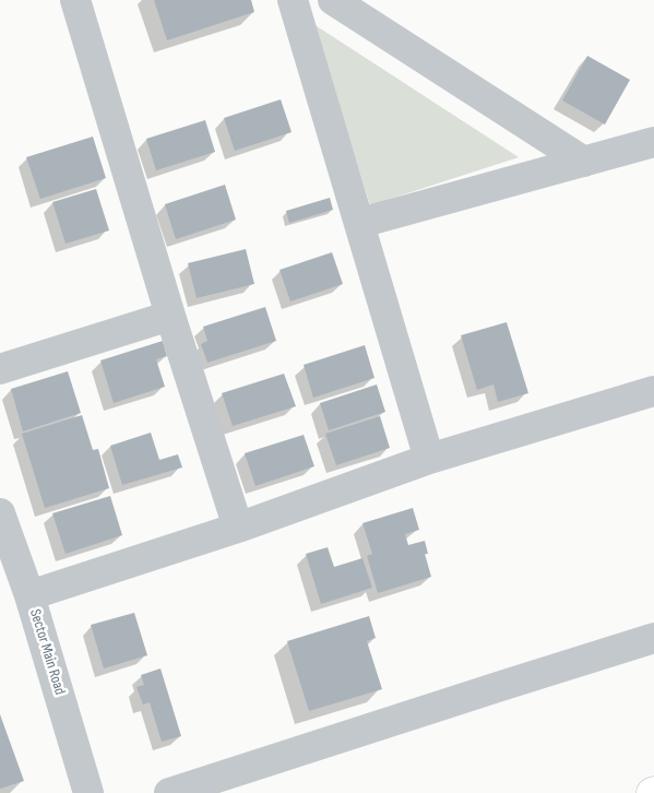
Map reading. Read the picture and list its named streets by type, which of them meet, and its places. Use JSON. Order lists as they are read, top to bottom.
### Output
{
  "streets": {
    "street": ["Sector Main Road"]
  }
}
